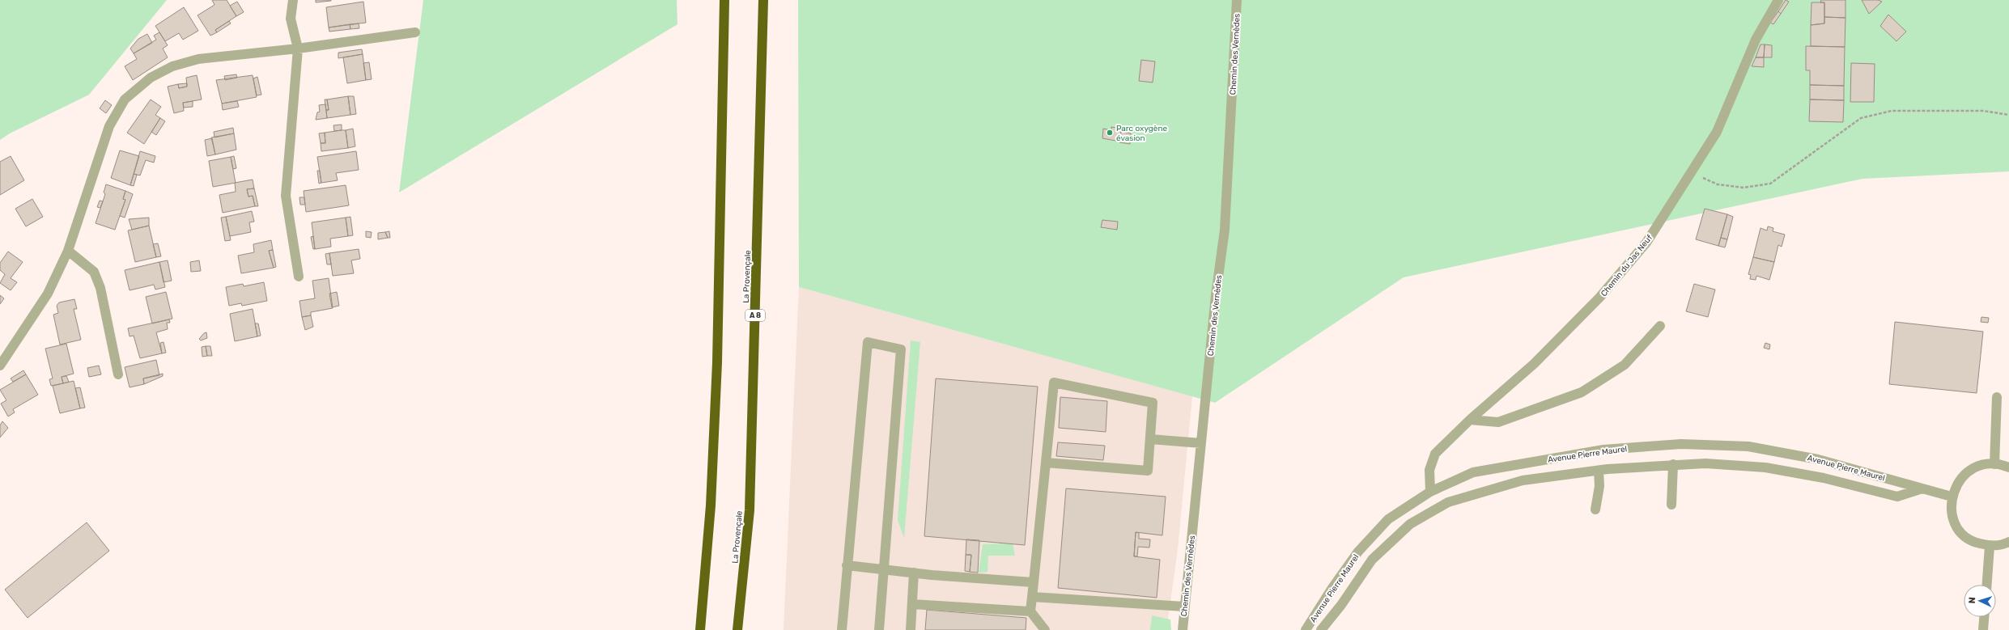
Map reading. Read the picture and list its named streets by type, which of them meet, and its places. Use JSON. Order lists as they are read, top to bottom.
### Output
{
  "streets": {
    "highway": ["La Provençale", "A 8"],
    "street": ["Chemin des Vernèdes", "Chemin du Jas Neuf", "Avenue Pierre Maurel"]
  },
  "crossings": [
    ["Chemin du Jas Neuf", "Avenue Pierre Maurel"]
  ],
  "places": ["Parc oxygène évasion"],
  "north": "left"
}
